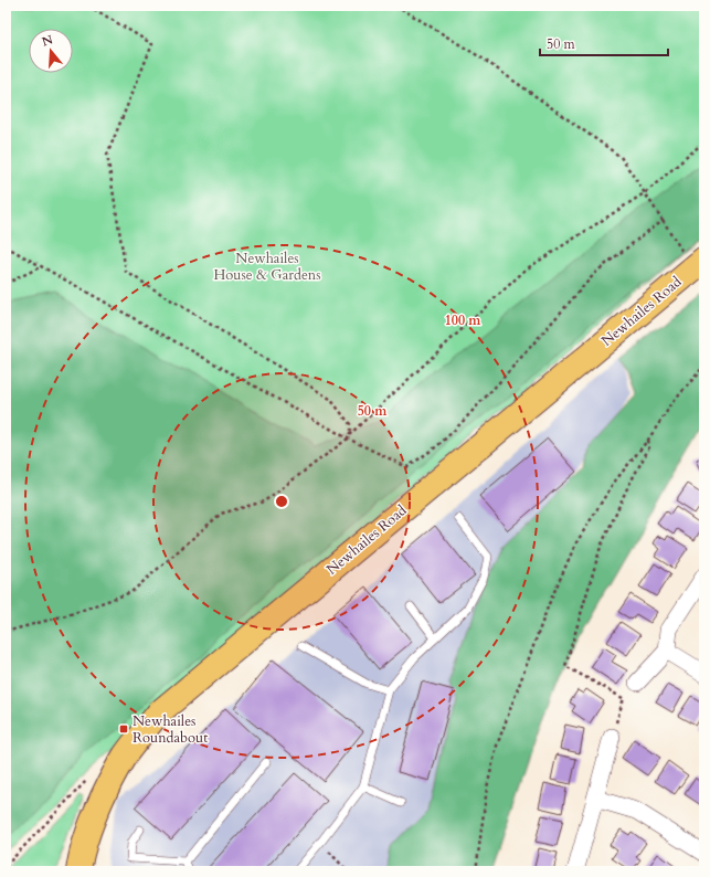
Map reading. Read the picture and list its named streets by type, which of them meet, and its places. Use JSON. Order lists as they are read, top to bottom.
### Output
{
  "streets": {
    "main road": ["Newhailes Road"]
  },
  "parks": ["Newhailes House & Gardens"],
  "places": {
    "transit": ["Newhailes Roundabout"]
  },
  "scale_bar": "50 m",
  "north": "top",
  "rings": ["100 m", "50 m"]
}
